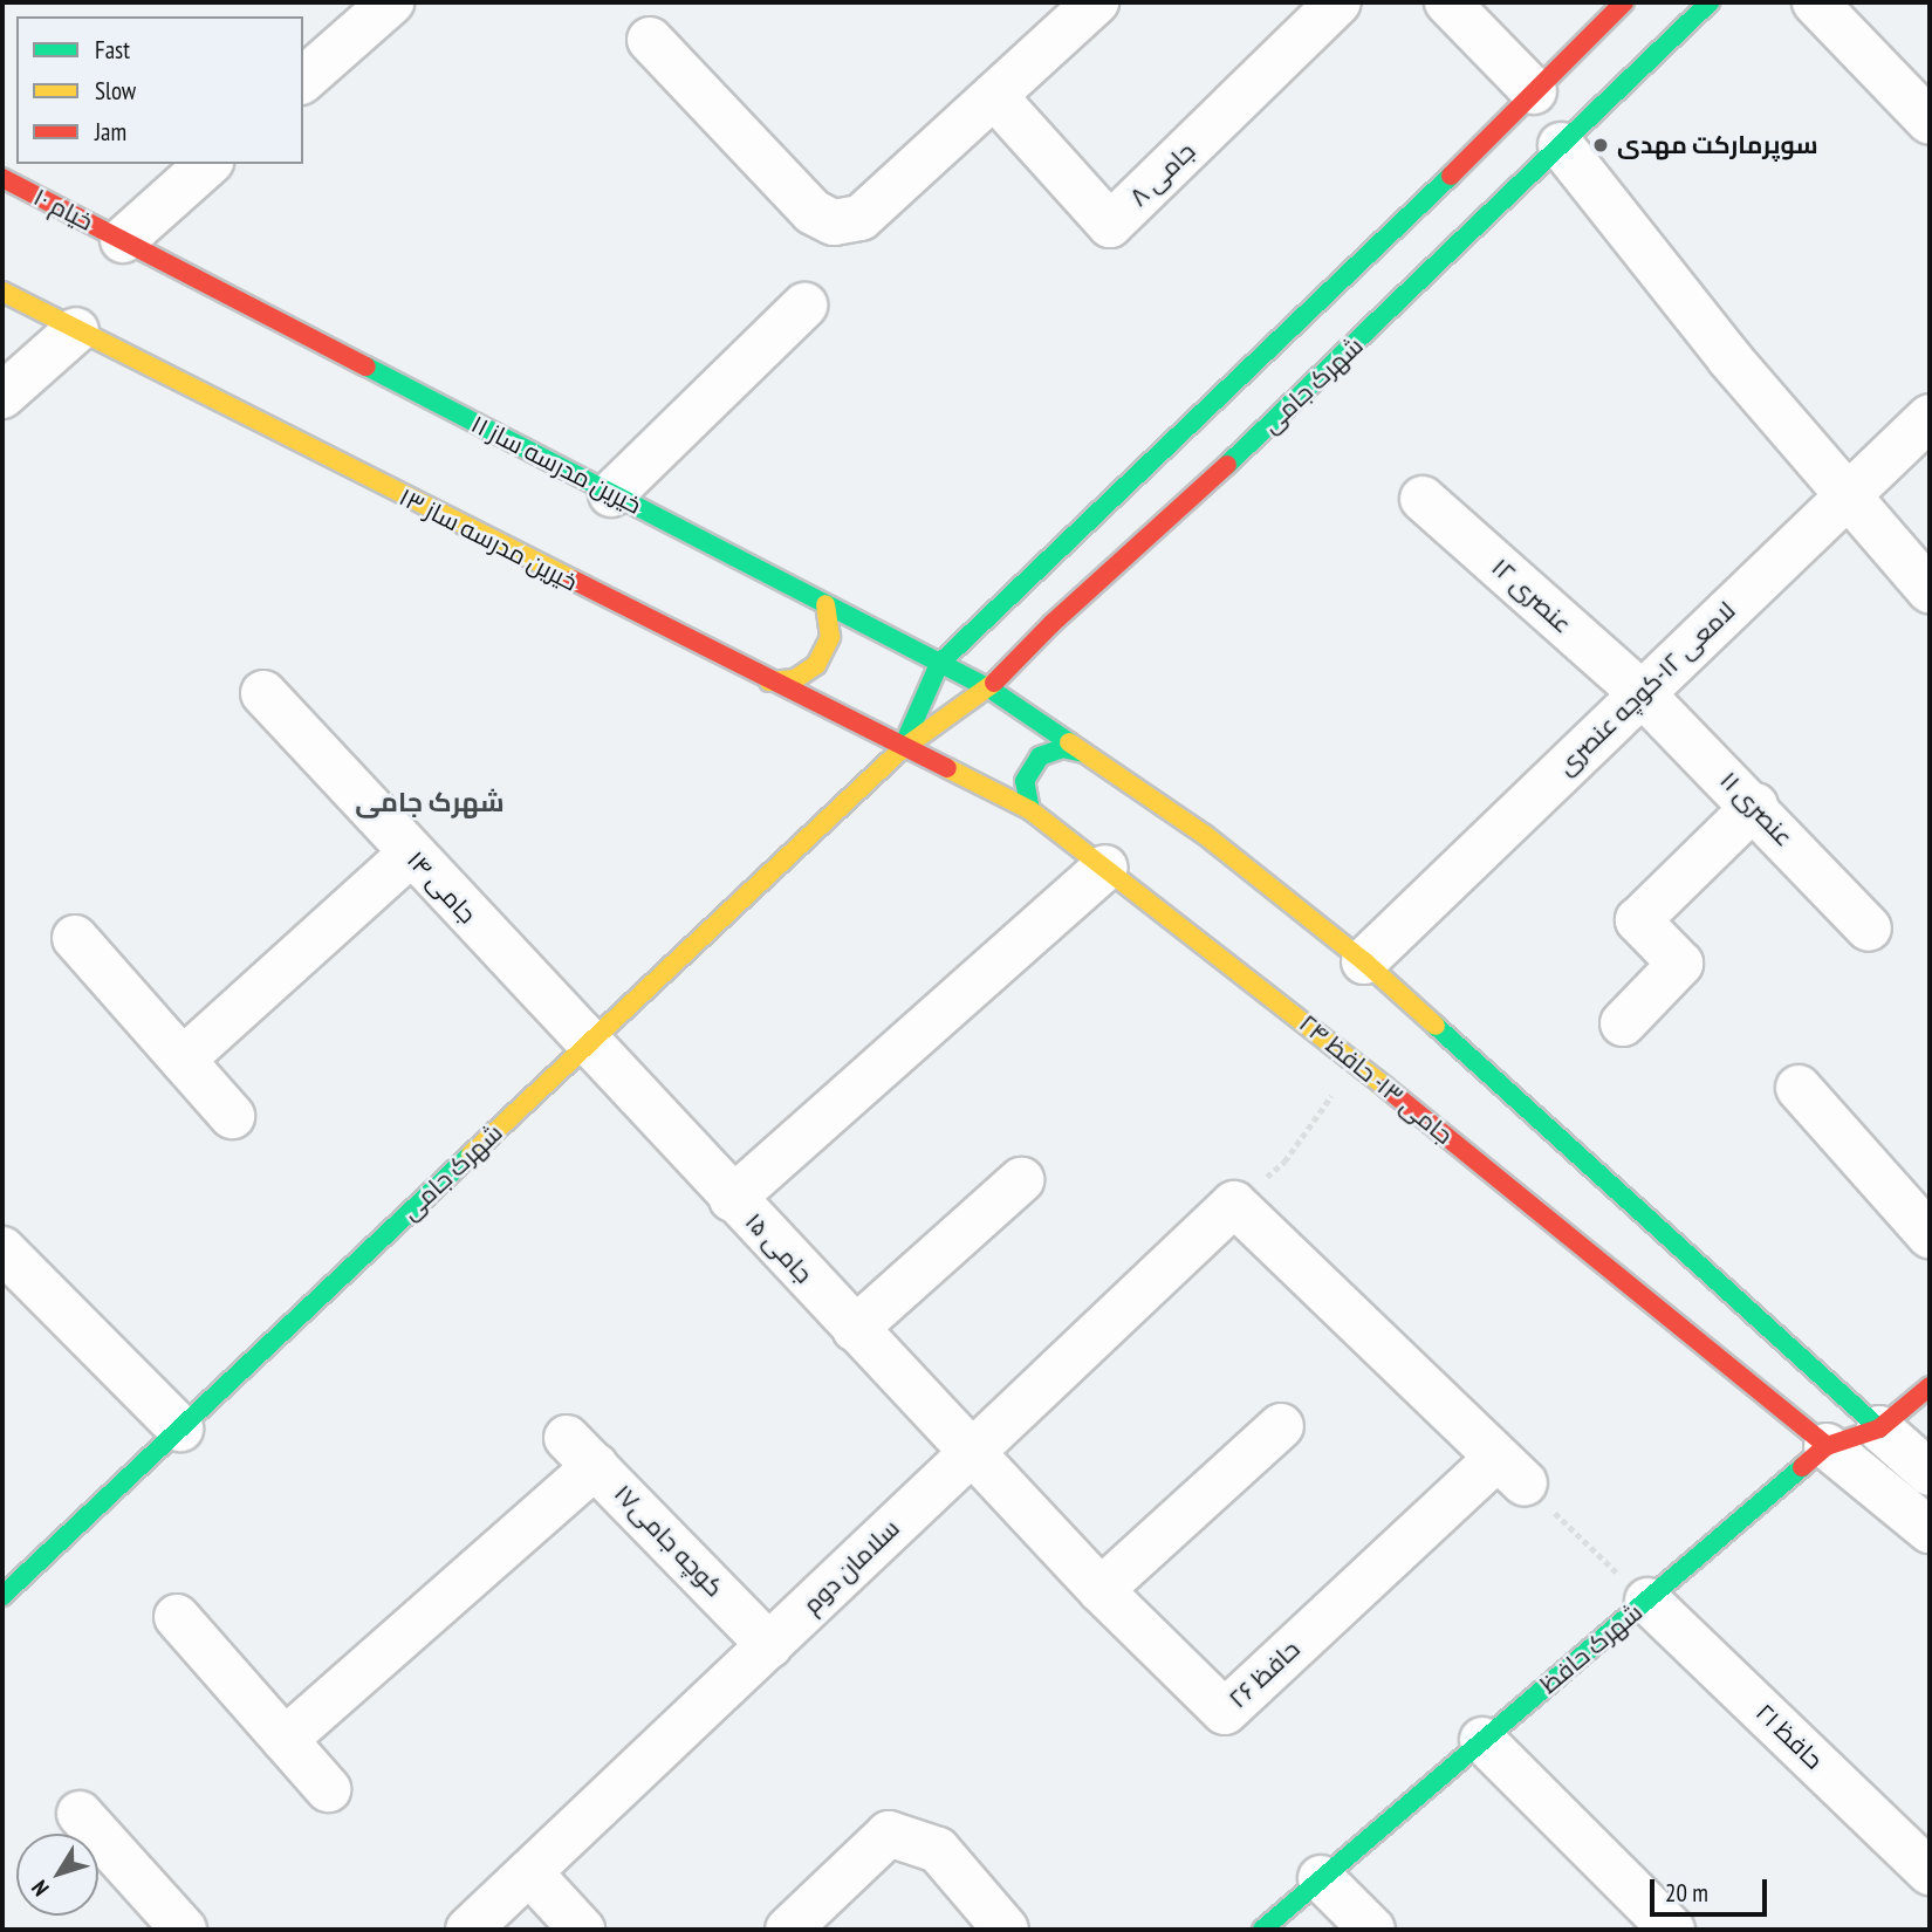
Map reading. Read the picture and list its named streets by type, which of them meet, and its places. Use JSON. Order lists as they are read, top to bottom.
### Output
{
  "streets": {
    "street": [
      "۸ جامی",
      "۱۰ خیام",
      "شهرک جامی",
      "۱۱ خیرین مدرسه ساز",
      "۱۳ خیرین مدرسه ساز",
      "۱۲ عنصری",
      "لامعی ۱۲-کوچه عنصری",
      "۱۱ عنصری",
      "۱۴ جامی",
      "جامی ۱۳- حافظ ۲۴",
      "۱۵ جامی",
      "کوچه جامی۱۷",
      "سلامان دوم",
      "شهرک حافظ",
      "حافظ ۲۶",
      "حافظ ۲۱"
    ]
  },
  "crossings": [
    ["۱۰ خیام", "۱۱ خیرین مدرسه ساز"],
    ["شهرک جامی", "۱۱ خیرین مدرسه ساز"],
    ["شهرک جامی", "۱۳ خیرین مدرسه ساز"],
    ["شهرک جامی", "۱۴ جامی"],
    ["شهرک جامی", "جامی ۱۳- حافظ ۲۴"],
    ["شهرک جامی", "۱۵ جامی"],
    ["۱۳ خیرین مدرسه ساز", "جامی ۱۳- حافظ ۲۴"],
    ["۱۲ عنصری", "لامعی ۱۲-کوچه عنصری"],
    ["۱۲ عنصری", "۱۱ عنصری"],
    ["لامعی ۱۲-کوچه عنصری", "۱۱ عنصری"],
    ["۱۴ جامی", "۱۵ جامی"],
    ["جامی ۱۳- حافظ ۲۴", "شهرک حافظ"],
    ["۱۵ جامی", "سلامان دوم"],
    ["۱۵ جامی", "حافظ ۲۶"],
    ["کوچه جامی۱۷", "سلامان دوم"],
    ["سلامان دوم", "حافظ ۲۶"],
    ["شهرک حافظ", "حافظ ۲۱"]
  ],
  "districts": ["شهرک جامی"],
  "places": ["سوپرمارکت مهدی"],
  "legend": ["Fast", "Slow", "Jam"],
  "scale_bar": "20 m",
  "north": "bottom left"
}
